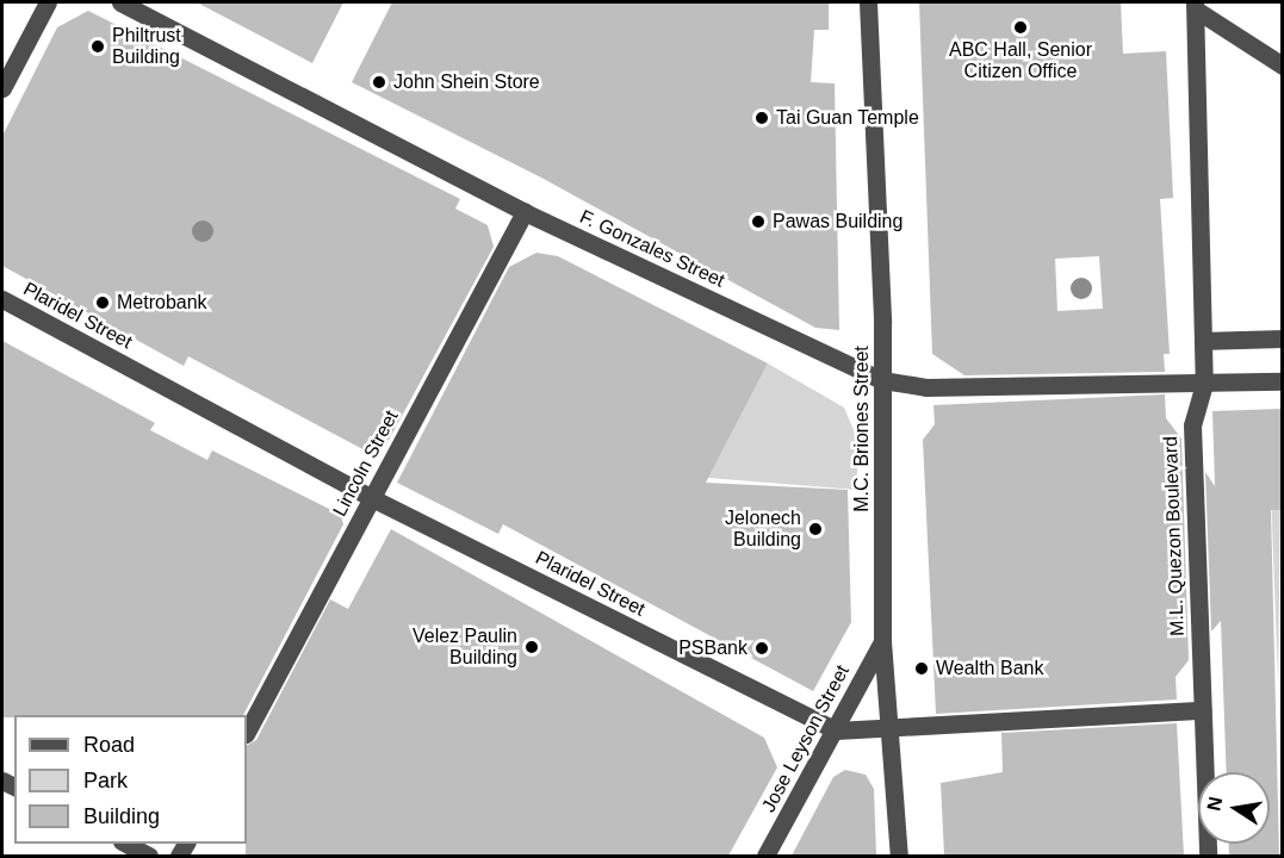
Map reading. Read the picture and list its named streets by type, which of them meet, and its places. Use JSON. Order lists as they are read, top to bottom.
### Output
{
  "streets": {
    "street": [
      "F. Gonzales Street",
      "Plaridel Street",
      "M.C. Briones Street",
      "Lincoln Street",
      "M.L. Quezon Boulevard",
      "Jose Leyson Street"
    ]
  },
  "crossings": [
    ["F. Gonzales Street", "M.C. Briones Street"],
    ["F. Gonzales Street", "Lincoln Street"],
    ["F. Gonzales Street", "M.L. Quezon Boulevard"],
    ["Plaridel Street", "M.C. Briones Street"],
    ["Plaridel Street", "Lincoln Street"],
    ["Plaridel Street", "M.L. Quezon Boulevard"],
    ["Plaridel Street", "Jose Leyson Street"],
    ["M.C. Briones Street", "Jose Leyson Street"]
  ],
  "places": [
    "ABC Hall, Senior Citizen Office",
    "Philtrust Building",
    "John Shein Store",
    "Tai Guan Temple",
    "Pawas Building",
    "Metrobank",
    "Jelonech Building",
    "Velez Paulin Building",
    "PSBank",
    "Wealth Bank"
  ],
  "legend": ["Road", "Park", "Building"],
  "north": "left"
}
